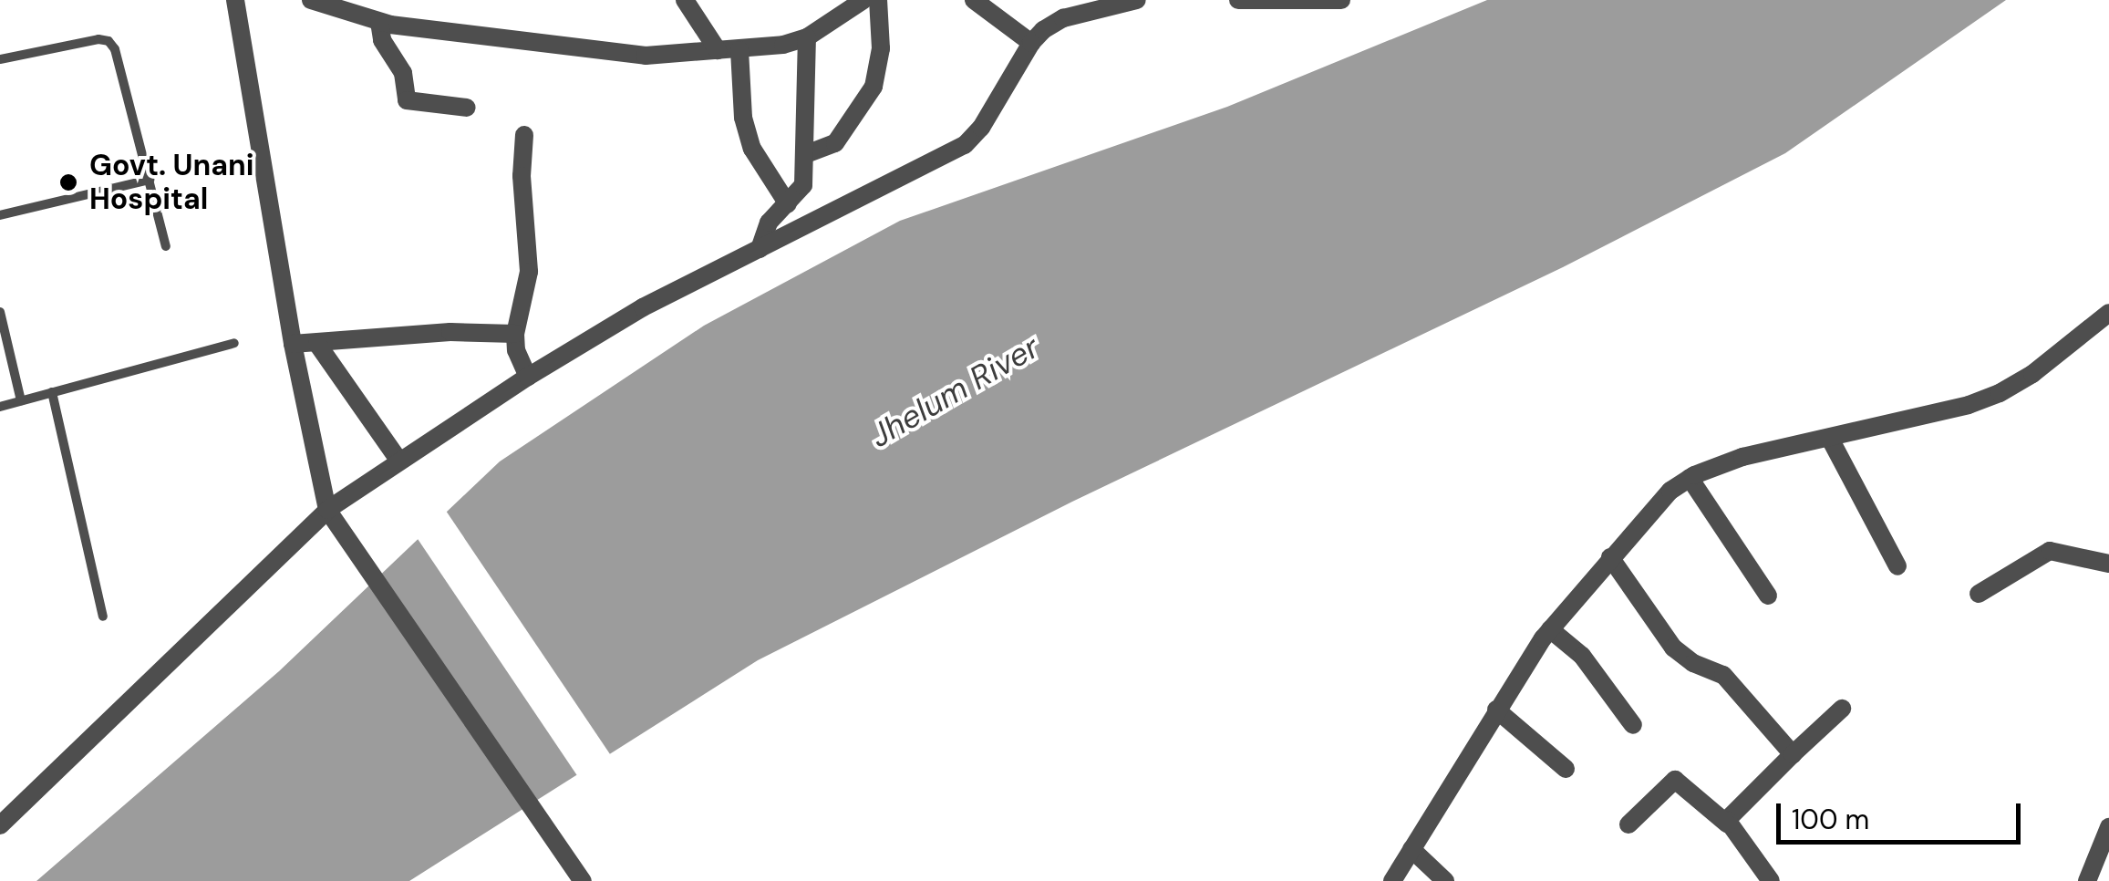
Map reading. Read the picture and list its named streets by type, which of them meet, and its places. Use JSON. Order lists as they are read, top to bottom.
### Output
{
  "water": ["Jhelum River"],
  "places": ["Govt. Unani Hospital"],
  "scale_bar": "100 m"
}
